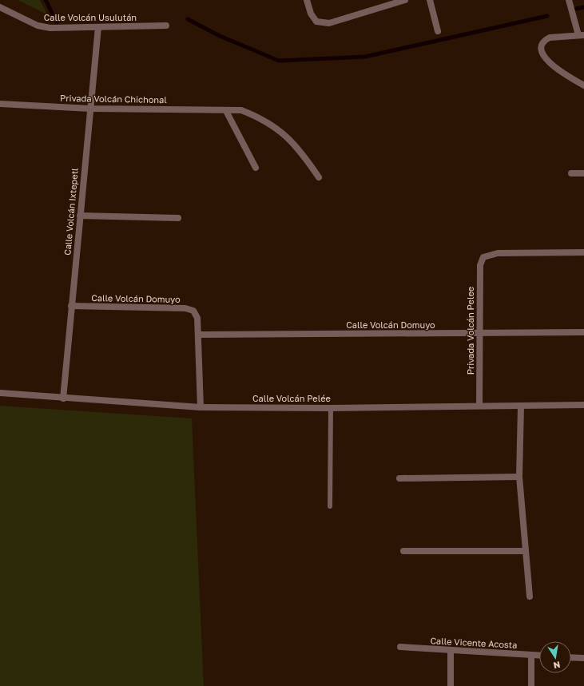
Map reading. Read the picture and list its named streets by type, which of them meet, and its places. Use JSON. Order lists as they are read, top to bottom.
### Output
{
  "streets": {
    "street": [
      "Calle Volcán Usulután",
      "Privada Volcán Chichonal",
      "Calle Volcán Ixtepetl",
      "Calle Volcán Domuyo",
      "Privada Volcán Pelee",
      "Calle Volcán Pelée",
      "Calle Vicente Acosta"
    ]
  },
  "crossings": [
    ["Calle Volcán Usulután", "Calle Volcán Ixtepetl"],
    ["Privada Volcán Chichonal", "Calle Volcán Ixtepetl"],
    ["Calle Volcán Ixtepetl", "Calle Volcán Domuyo"],
    ["Calle Volcán Ixtepetl", "Calle Volcán Pelée"],
    ["Calle Volcán Domuyo", "Privada Volcán Pelee"],
    ["Calle Volcán Domuyo", "Calle Volcán Pelée"],
    ["Privada Volcán Pelee", "Calle Volcán Pelée"]
  ],
  "north": "bottom"
}
